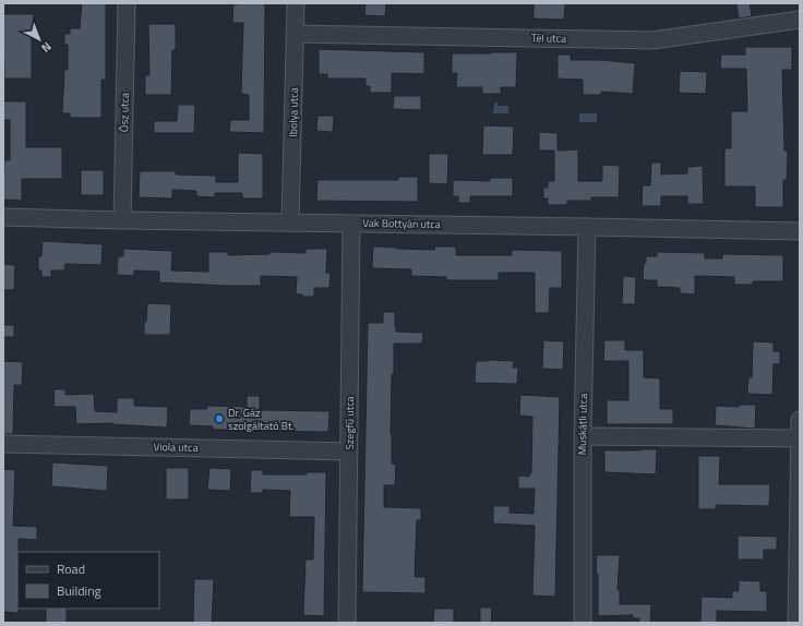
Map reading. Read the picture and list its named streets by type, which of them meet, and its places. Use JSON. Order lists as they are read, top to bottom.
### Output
{
  "streets": {
    "street": [
      "Tél utca",
      "Ősz utca",
      "Ibolya utca",
      "Vak Bottyán utca",
      "Szegfű utca",
      "Muskátli utca",
      "Viola utca"
    ]
  },
  "crossings": [
    ["Tél utca", "Ibolya utca"],
    ["Ősz utca", "Vak Bottyán utca"],
    ["Ibolya utca", "Vak Bottyán utca"],
    ["Vak Bottyán utca", "Szegfű utca"],
    ["Vak Bottyán utca", "Muskátli utca"],
    ["Szegfű utca", "Viola utca"]
  ],
  "places": ["Dr. Gáz szolgáltató Bt."],
  "legend": ["Road", "Building"],
  "north": "bottom right"
}
